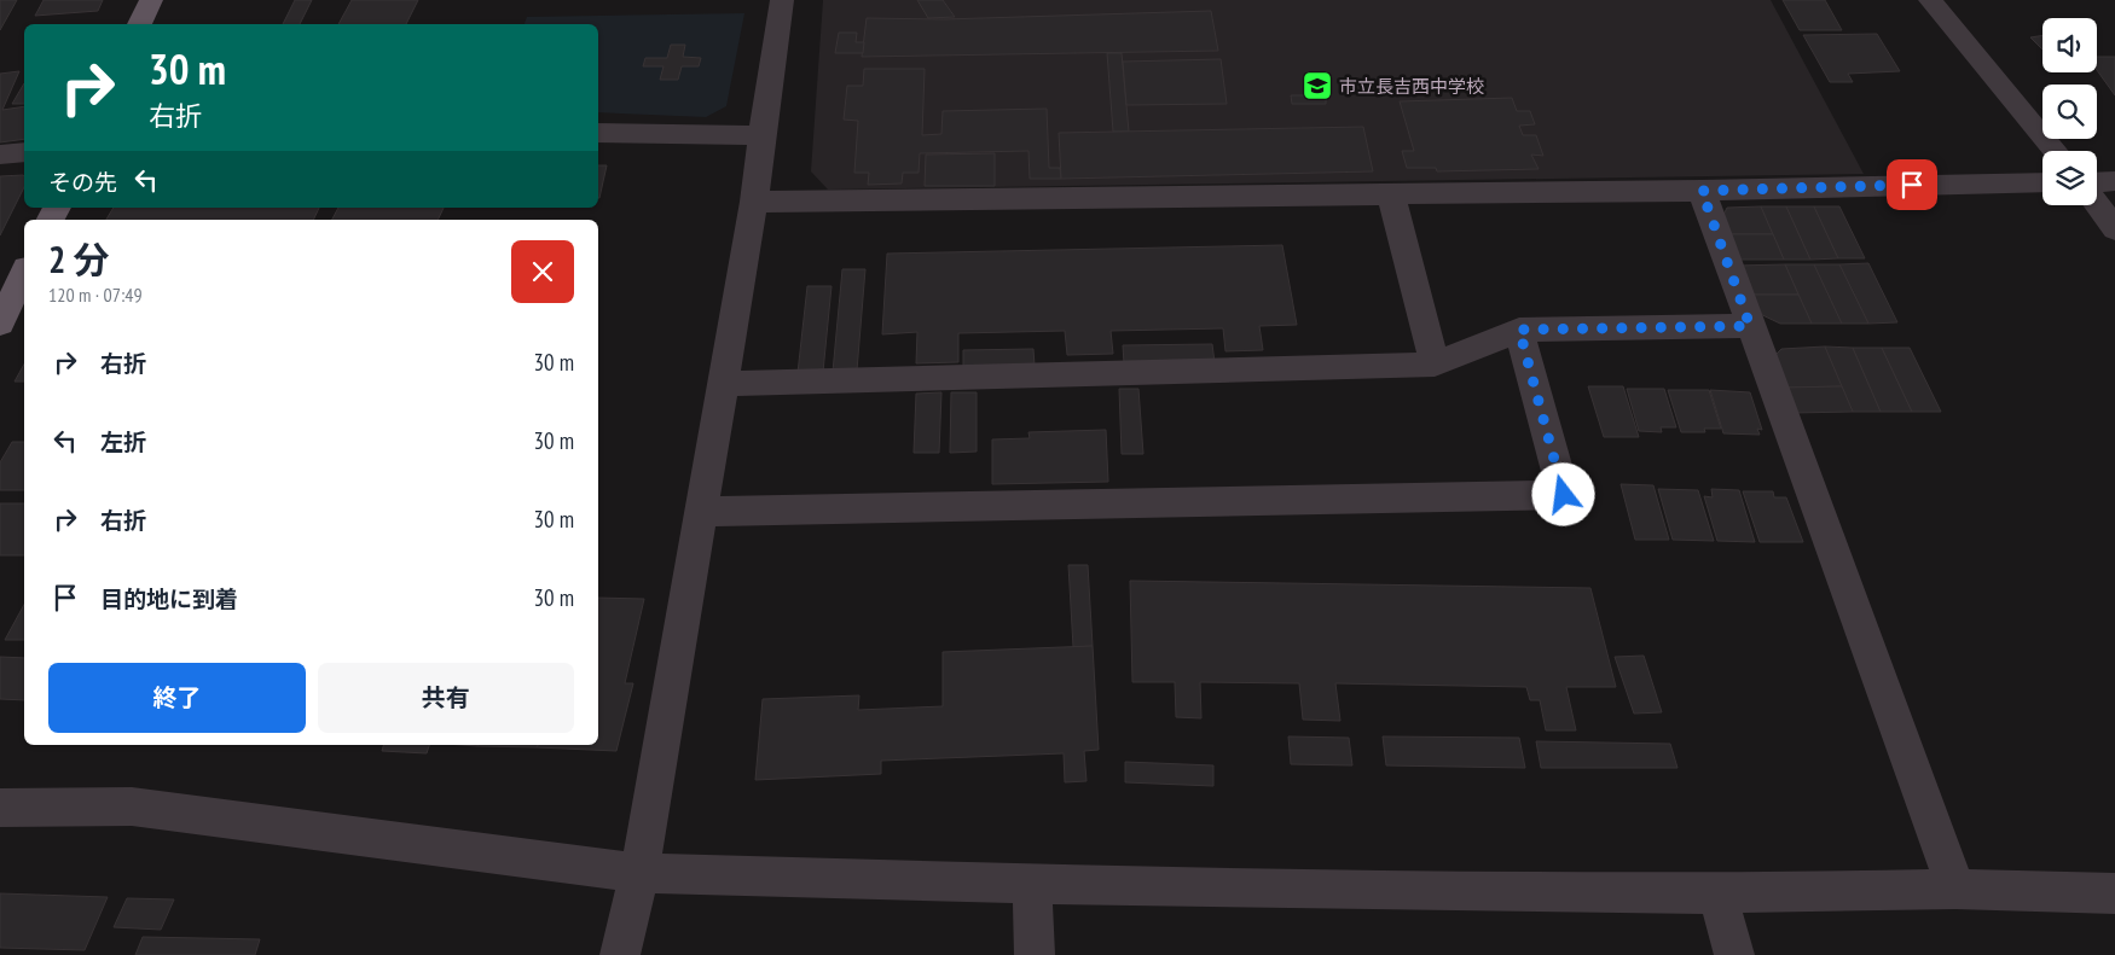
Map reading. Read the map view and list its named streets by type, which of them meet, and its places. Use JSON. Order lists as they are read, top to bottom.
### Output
{
  "places": {
    "school or university": ["市立長吉西中学校"]
  },
  "page": {
    "turn": ["30 m", "右折"],
    "then": "その先",
    "heading": ["2 分", "120 m · 07:49"],
    "list": [
      {
        "name": "右折",
        "value": "30 m"
      },
      {
        "name": "左折",
        "value": "30 m"
      },
      {
        "name": "右折",
        "value": "30 m"
      },
      {
        "name": "目的地に到着",
        "value": "30 m"
      }
    ],
    "buttons": ["終了", "共有"]
  }
}
